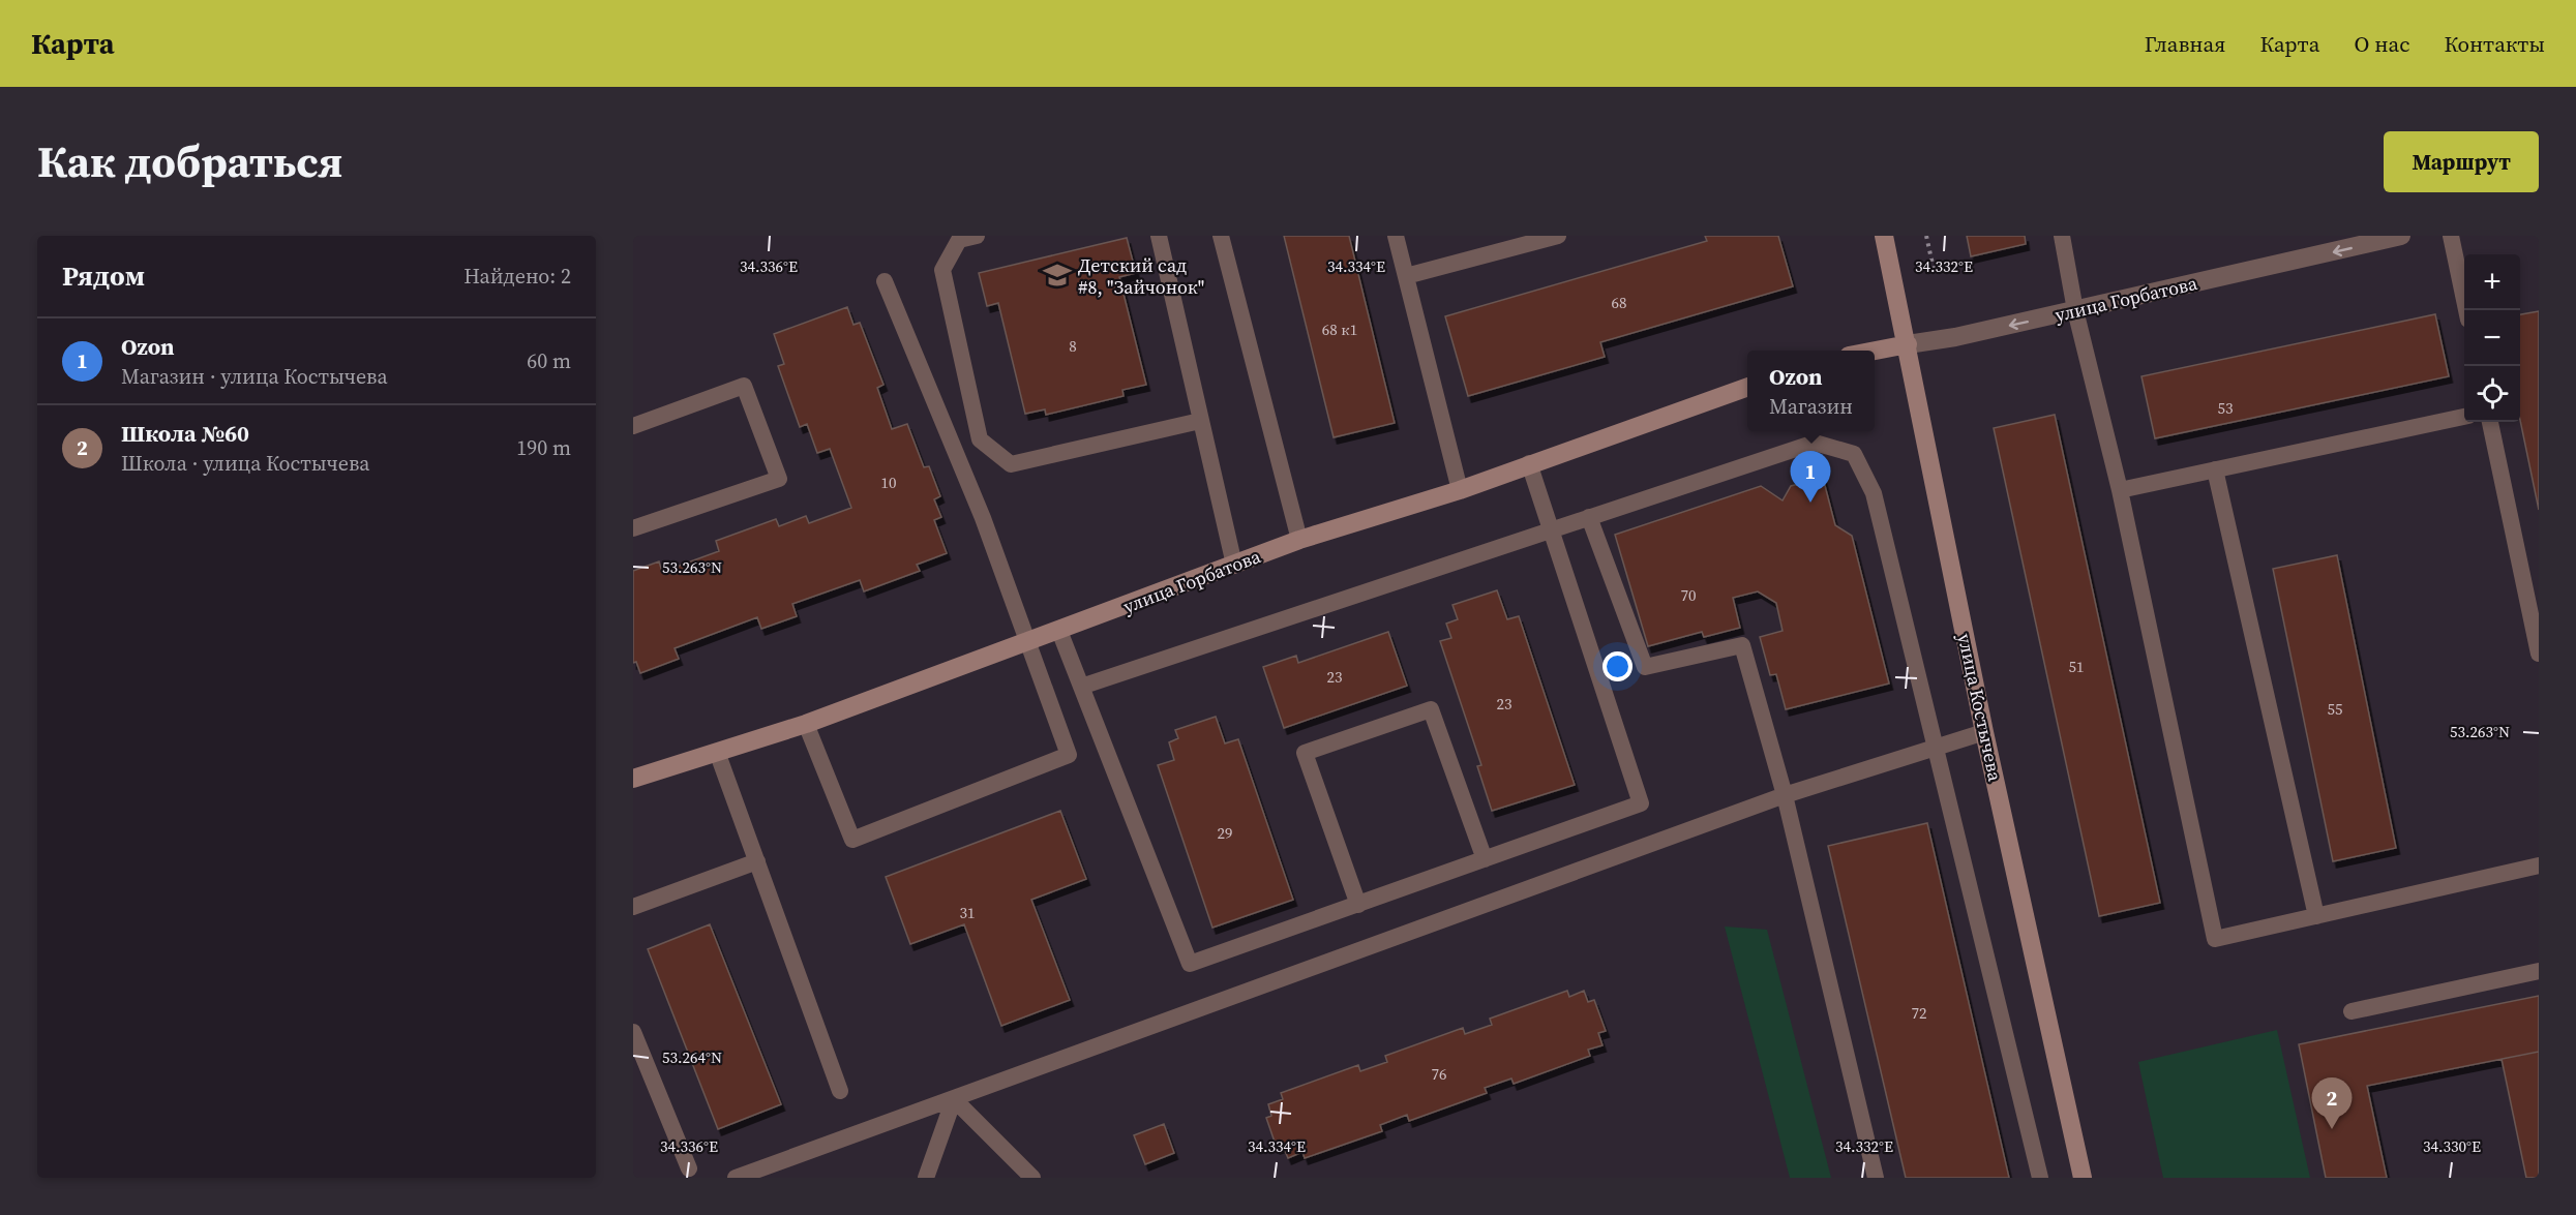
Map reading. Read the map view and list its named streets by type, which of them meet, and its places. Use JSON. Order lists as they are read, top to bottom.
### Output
{
  "streets": {
    "main road": ["улица Горбатова", "улица Костычева"]
  },
  "crossings": [
    ["улица Горбатова", "улица Костычева"]
  ],
  "places": {
    "school or university": ["Детский сад #8, \"Зайчонок\""]
  },
  "house_numbers": [
    "68",
    "68 к1",
    "8",
    "53",
    "10",
    "70",
    "51",
    "23",
    "23",
    "55",
    "29",
    "31",
    "72",
    "76"
  ],
  "page": {
    "header": "Карта",
    "nav": [
      "Главная",
      "Карта",
      "О нас",
      "Контакты"
    ],
    "title": "Как добраться",
    "buttons": "Маршрут",
    "heading": ["Рядом", "Найдено: 2"],
    "map_buttons": ["+", "−"],
    "list": [
      {
        "mark": "1",
        "name": "Ozon",
        "note": "Магазин · улица Костычева",
        "value": "60 m"
      },
      {
        "mark": "2",
        "name": "Школа №60",
        "note": "Школа · улица Костычева",
        "value": "190 m"
      }
    ],
    "popup": ["Ozon", "Магазин"],
    "pins": ["1", "2"]
  },
  "coordinates": [
    "34.336°E",
    "34.334°E",
    "34.332°E",
    "53.263°N",
    "53.264°N",
    "34.330°E"
  ]
}
